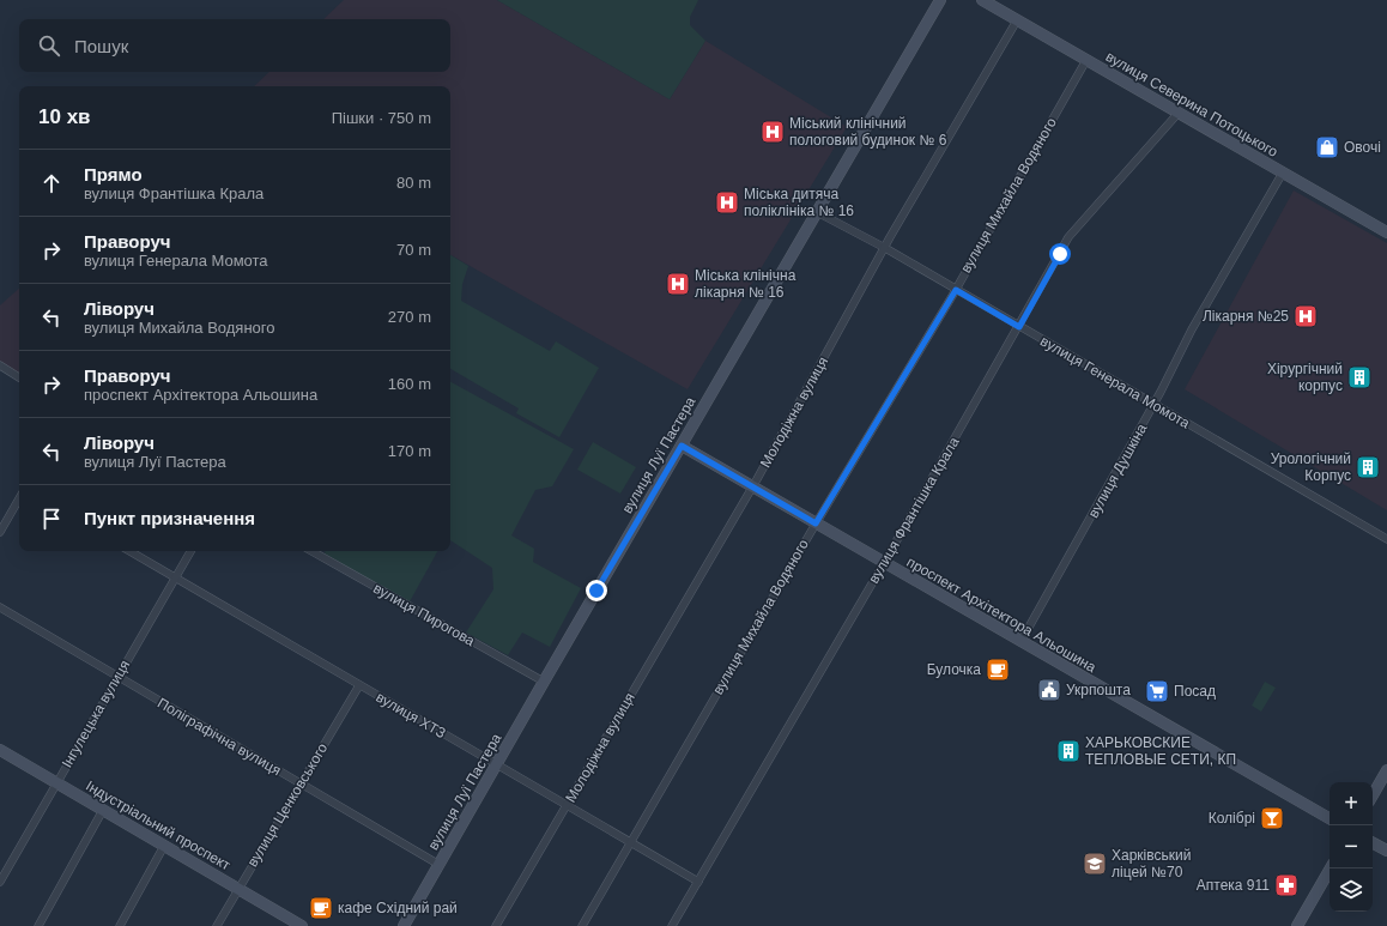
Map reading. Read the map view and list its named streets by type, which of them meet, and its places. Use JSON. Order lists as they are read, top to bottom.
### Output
{
  "streets": {
    "street": [
      "вулиця Северина Потоцького",
      "вулиця Михайла Водяного",
      "вулиця Генерала Момота",
      "Молодіжна вулиця",
      "вулиця Луї Пастера",
      "вулиця Душкіна",
      "вулиця Франтішка Крала",
      "вулиця Пирогова",
      "проспект Архітектора Альошина",
      "Інгулецька вулиця",
      "вулиця ХТЗ",
      "Поліграфічна вулиця",
      "вулиця Ценковського",
      "Індустріальний проспект"
    ]
  },
  "crossings": [
    ["вулиця Северина Потоцького", "вулиця Михайла Водяного"],
    ["вулиця Северина Потоцького", "Молодіжна вулиця"],
    ["вулиця Северина Потоцького", "вулиця Душкіна"],
    ["вулиця Северина Потоцького", "вулиця Франтішка Крала"],
    ["вулиця Михайла Водяного", "вулиця Генерала Момота"],
    ["вулиця Михайла Водяного", "проспект Архітектора Альошина"],
    ["вулиця Михайла Водяного", "вулиця ХТЗ"],
    ["вулиця Генерала Момота", "Молодіжна вулиця"],
    ["вулиця Генерала Момота", "вулиця Луї Пастера"],
    ["вулиця Генерала Момота", "вулиця Душкіна"],
    ["вулиця Генерала Момота", "вулиця Франтішка Крала"],
    ["Молодіжна вулиця", "проспект Архітектора Альошина"],
    ["Молодіжна вулиця", "вулиця ХТЗ"],
    ["вулиця Луї Пастера", "вулиця Пирогова"],
    ["вулиця Луї Пастера", "проспект Архітектора Альошина"],
    ["вулиця Луї Пастера", "вулиця ХТЗ"],
    ["вулиця Луї Пастера", "Поліграфічна вулиця"],
    ["вулиця Душкіна", "проспект Архітектора Альошина"],
    ["вулиця Франтішка Крала", "проспект Архітектора Альошина"],
    ["вулиця Франтішка Крала", "вулиця ХТЗ"],
    ["Інгулецька вулиця", "вулиця ХТЗ"],
    ["Інгулецька вулиця", "Поліграфічна вулиця"],
    ["Інгулецька вулиця", "Індустріальний проспект"],
    ["вулиця ХТЗ", "вулиця Ценковського"],
    ["Поліграфічна вулиця", "вулиця Ценковського"],
    ["вулиця Ценковського", "Індустріальний проспект"]
  ],
  "places": {
    "hospital": [
      "Міський клінічний пологовий будинок № 6",
      "Міська дитяча поліклініка № 16",
      "Міська клінічна лікарня № 16",
      "Лікарня №25"
    ],
    "shop": ["Овочі"],
    "building": ["Хірургічний корпус", "Урологічний Корпус", "ХАРЬКОВСКИЕ ТЕПЛОВЫЕ СЕТИ, КП"],
    "cafe": ["Булочка", "кафе Східний рай"],
    "public building": ["Укрпошта"],
    "supermarket": ["Посад"],
    "bar": ["Колібрі"],
    "school or university": ["Харківський ліцей №70"],
    "pharmacy": ["Аптека 911"]
  },
  "page": {
    "search": "Пошук",
    "heading": ["10 хв", "Пішки · 750 m"],
    "list": [
      ["Прямо", "вулиця Франтішка Крала", "80 m"],
      ["Праворуч", "вулиця Генерала Момота", "70 m"],
      ["Ліворуч", "вулиця Михайла Водяного", "270 m"],
      ["Праворуч", "проспект Архітектора Альошина", "160 m"],
      ["Ліворуч", "вулиця Луї Пастера", "170 m"],
      "Пункт призначення"
    ],
    "map_buttons": ["+", "−"]
  }
}
